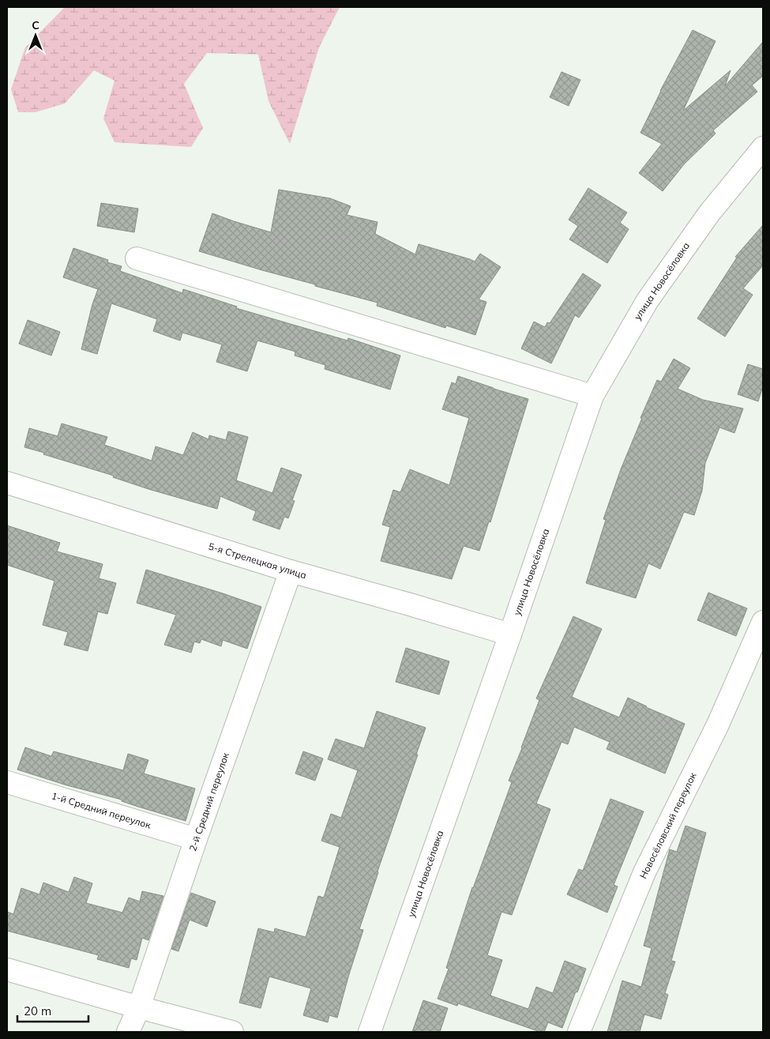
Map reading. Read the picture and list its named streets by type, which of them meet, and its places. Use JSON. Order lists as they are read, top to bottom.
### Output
{
  "streets": {
    "street": [
      "улица Новосёловка",
      "5-я Стрелецкая улица",
      "2-й Средний переулок",
      "1-й Средний переулок",
      "Новосёловский переулок"
    ]
  },
  "crossings": [
    ["улица Новосёловка", "5-я Стрелецкая улица"],
    ["5-я Стрелецкая улица", "2-й Средний переулок"],
    ["2-й Средний переулок", "1-й Средний переулок"]
  ],
  "scale_bar": "20 m",
  "north": "top"
}
